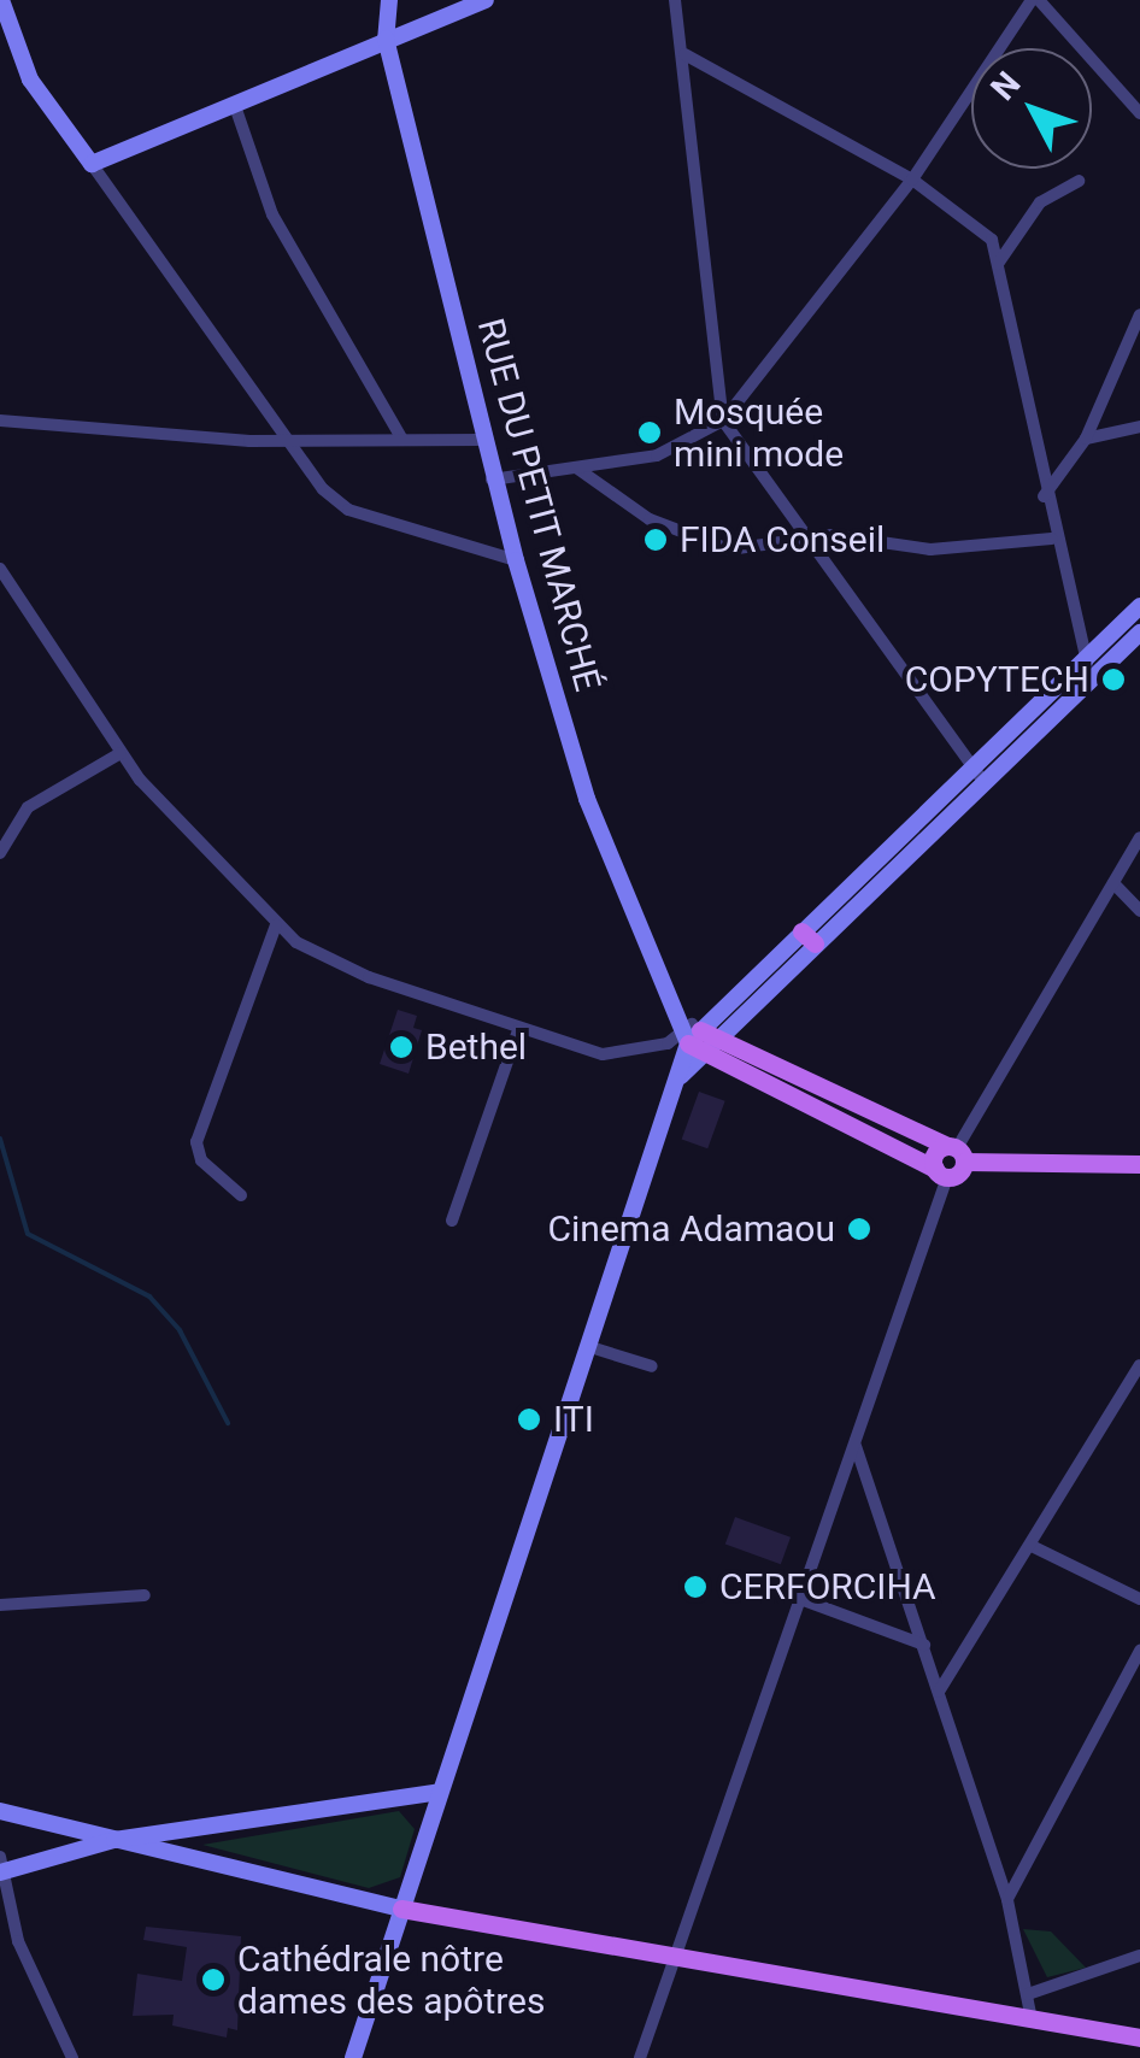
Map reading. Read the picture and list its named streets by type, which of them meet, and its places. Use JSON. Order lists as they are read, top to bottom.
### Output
{
  "streets": {
    "main road": ["RUE DU PETIT MARCHÉ"]
  },
  "places": [
    "Mosquée mini mode",
    "FIDA Conseil",
    "COPYTECH",
    "Bethel",
    "Cinema Adamaou",
    "ITI",
    "CERFORCIHA",
    "Cathédrale nôtre dames des apôtres"
  ],
  "north": "top left"
}
